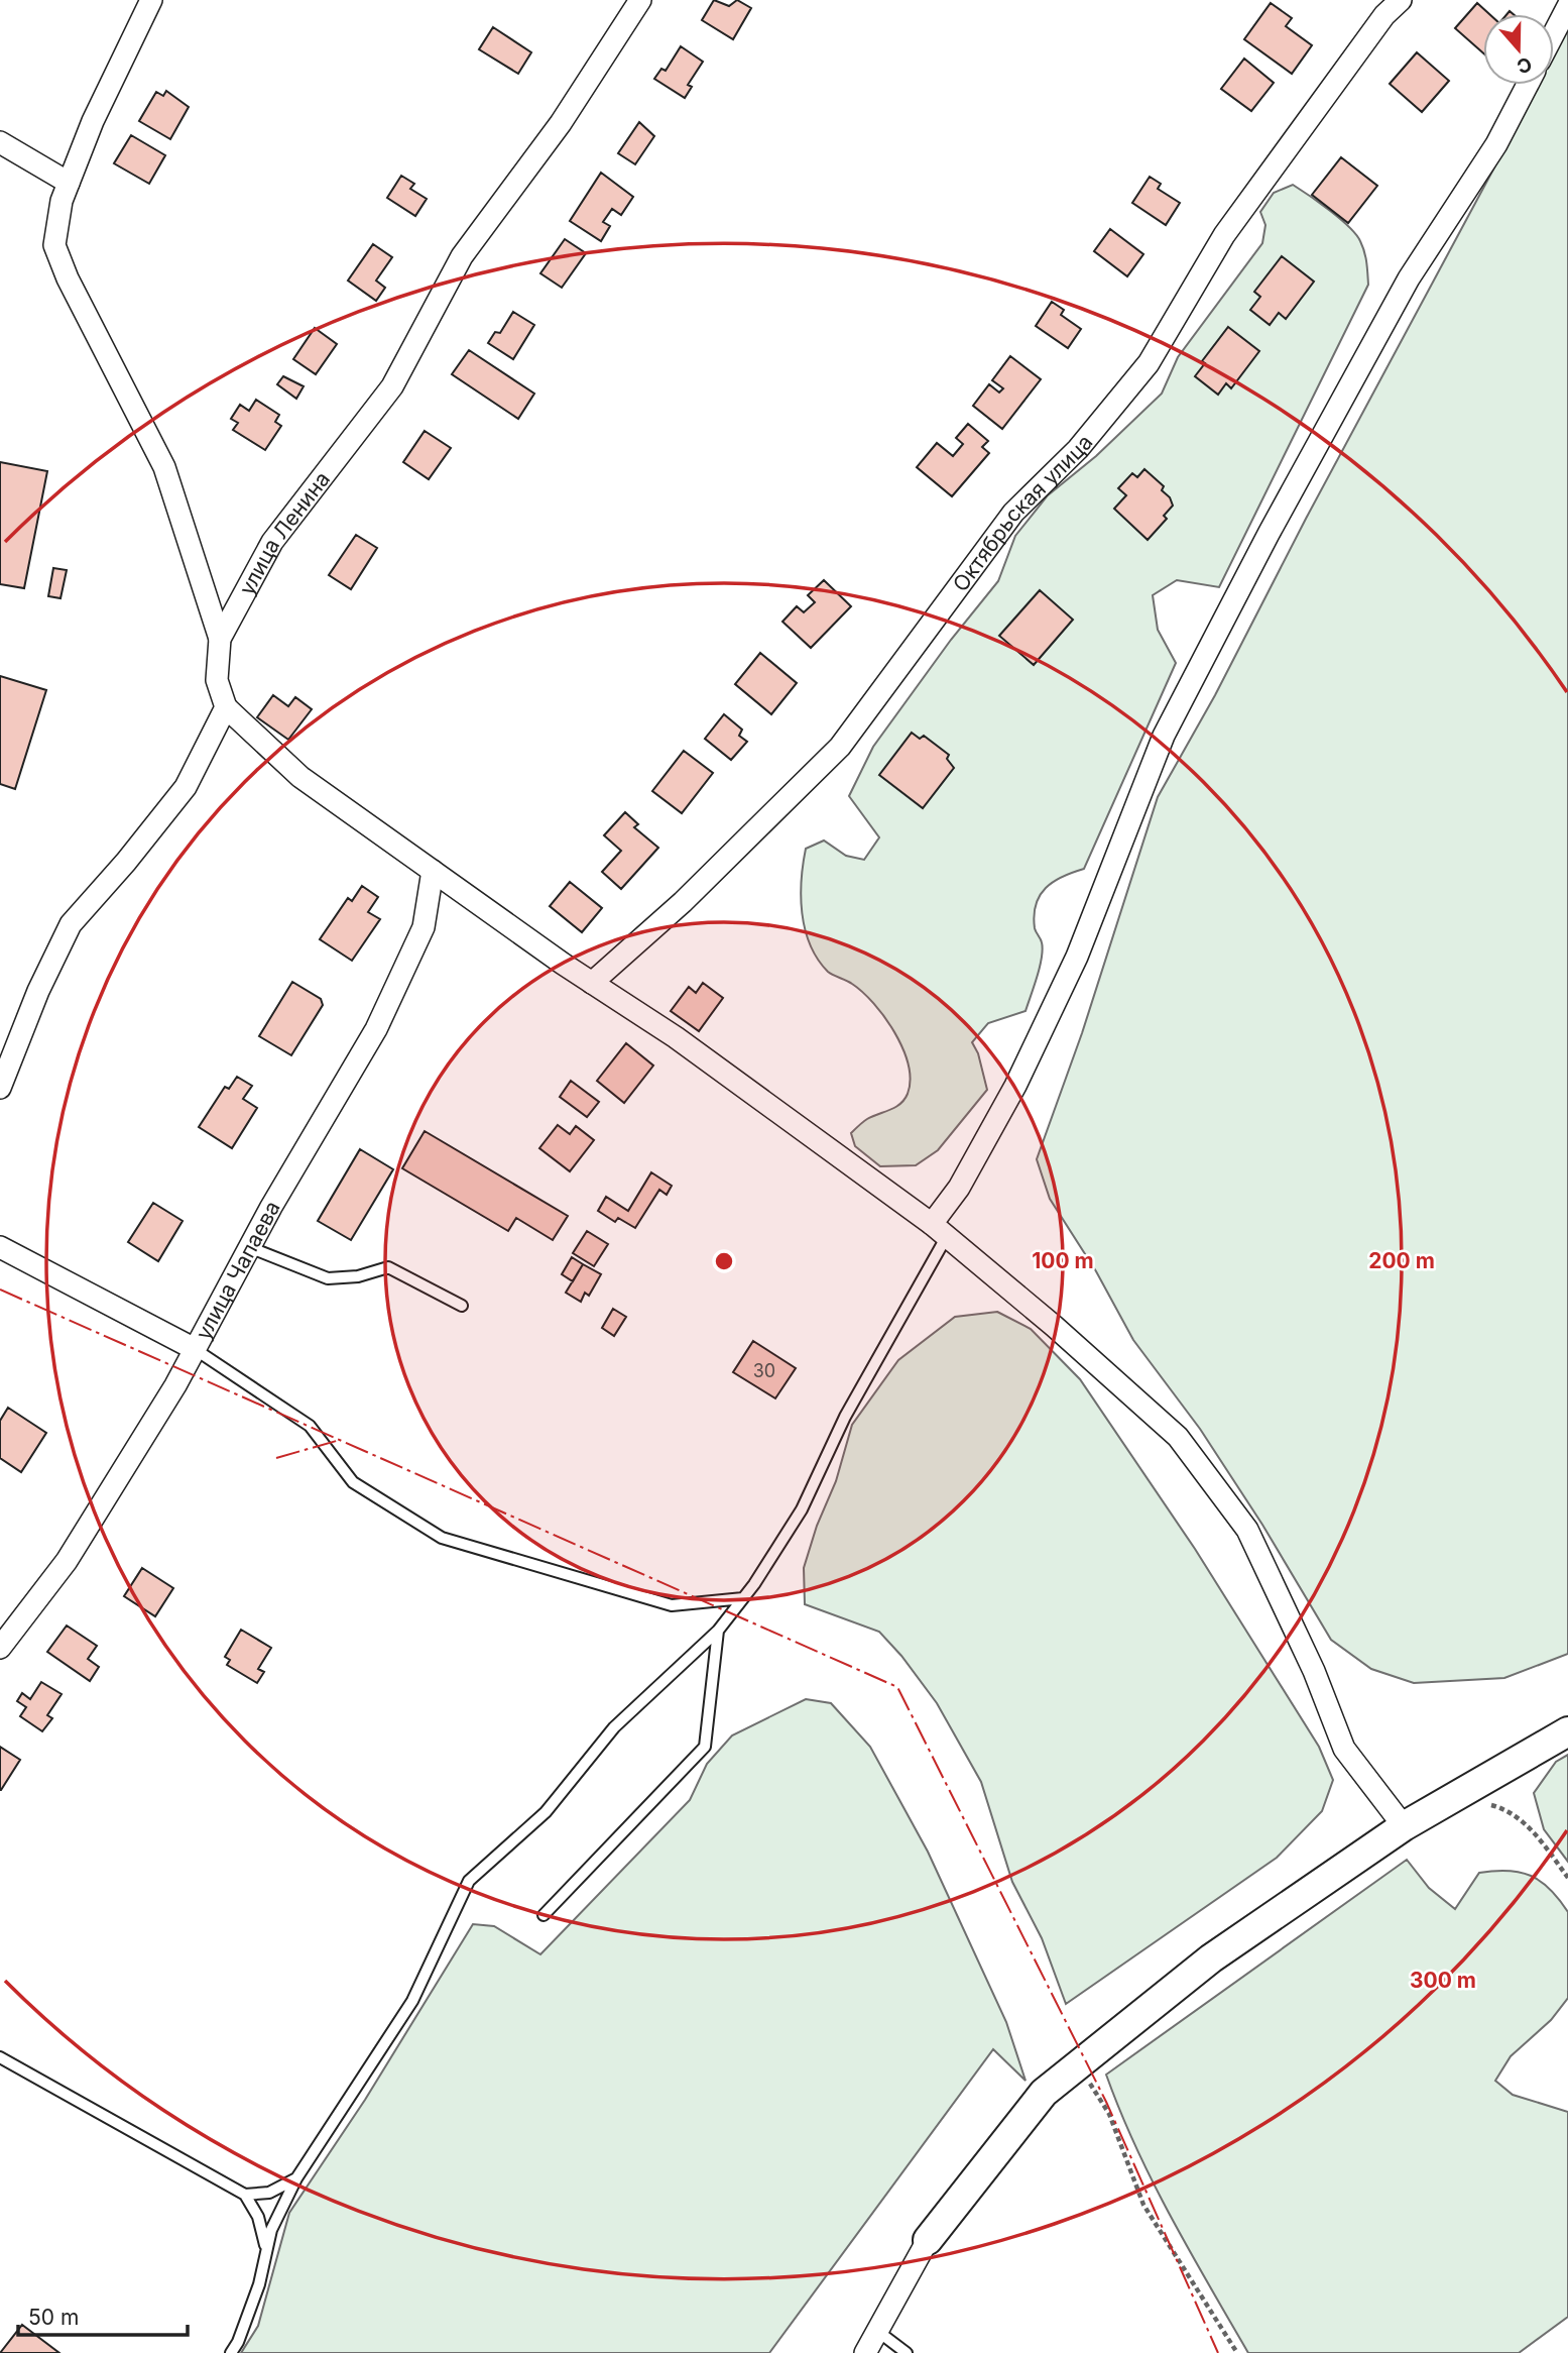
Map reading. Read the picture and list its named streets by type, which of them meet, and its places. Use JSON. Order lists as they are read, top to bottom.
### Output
{
  "streets": {
    "street": ["Октябрьская улица", "улица Ленина", "улица Чапаева"]
  },
  "house_numbers": ["30"],
  "scale_bar": "50 m",
  "north": "bottom",
  "rings": ["100 m", "200 m", "300 m"]
}
